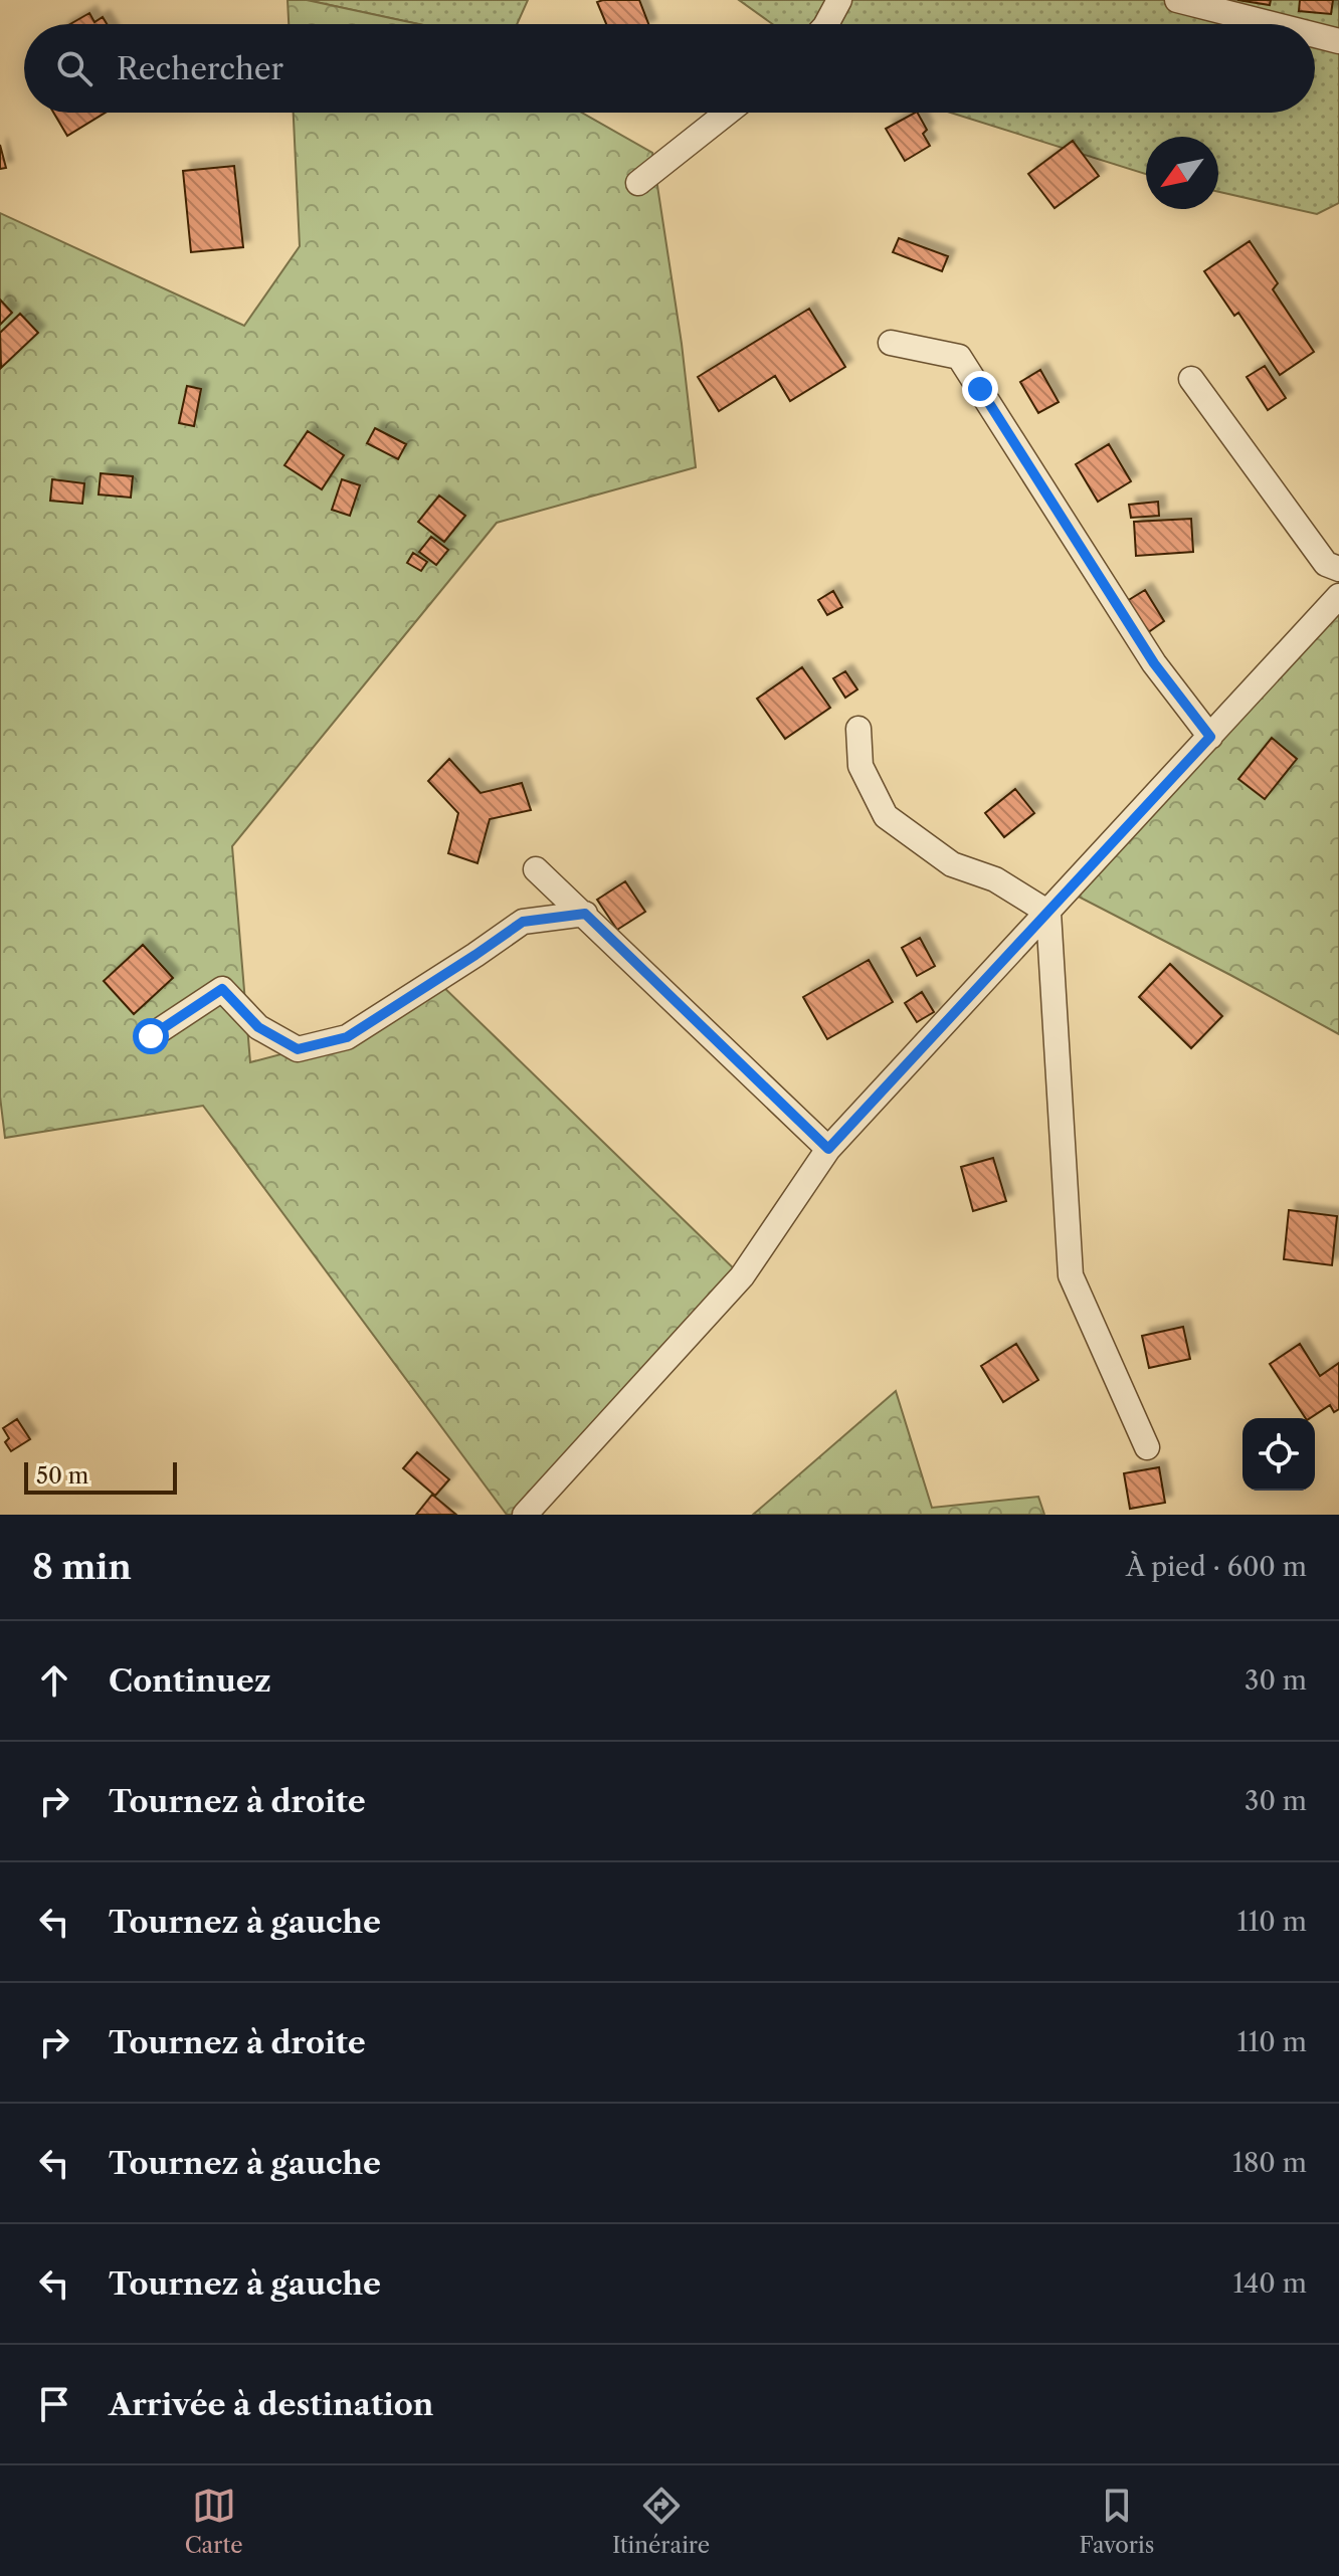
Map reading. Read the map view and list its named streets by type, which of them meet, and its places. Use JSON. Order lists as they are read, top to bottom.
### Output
{
  "scale_bar": "50 m",
  "north": "bottom left",
  "page": {
    "search": "Rechercher",
    "scale": "50 m",
    "heading": ["8 min", "À pied · 600 m"],
    "list": [
      ["Continuez", "30 m"],
      ["Tournez à droite", "30 m"],
      ["Tournez à gauche", "110 m"],
      ["Tournez à droite", "110 m"],
      ["Tournez à gauche", "180 m"],
      ["Tournez à gauche", "140 m"],
      "Arrivée à destination"
    ],
    "nav": ["Carte", "Itinéraire", "Favoris"]
  }
}
